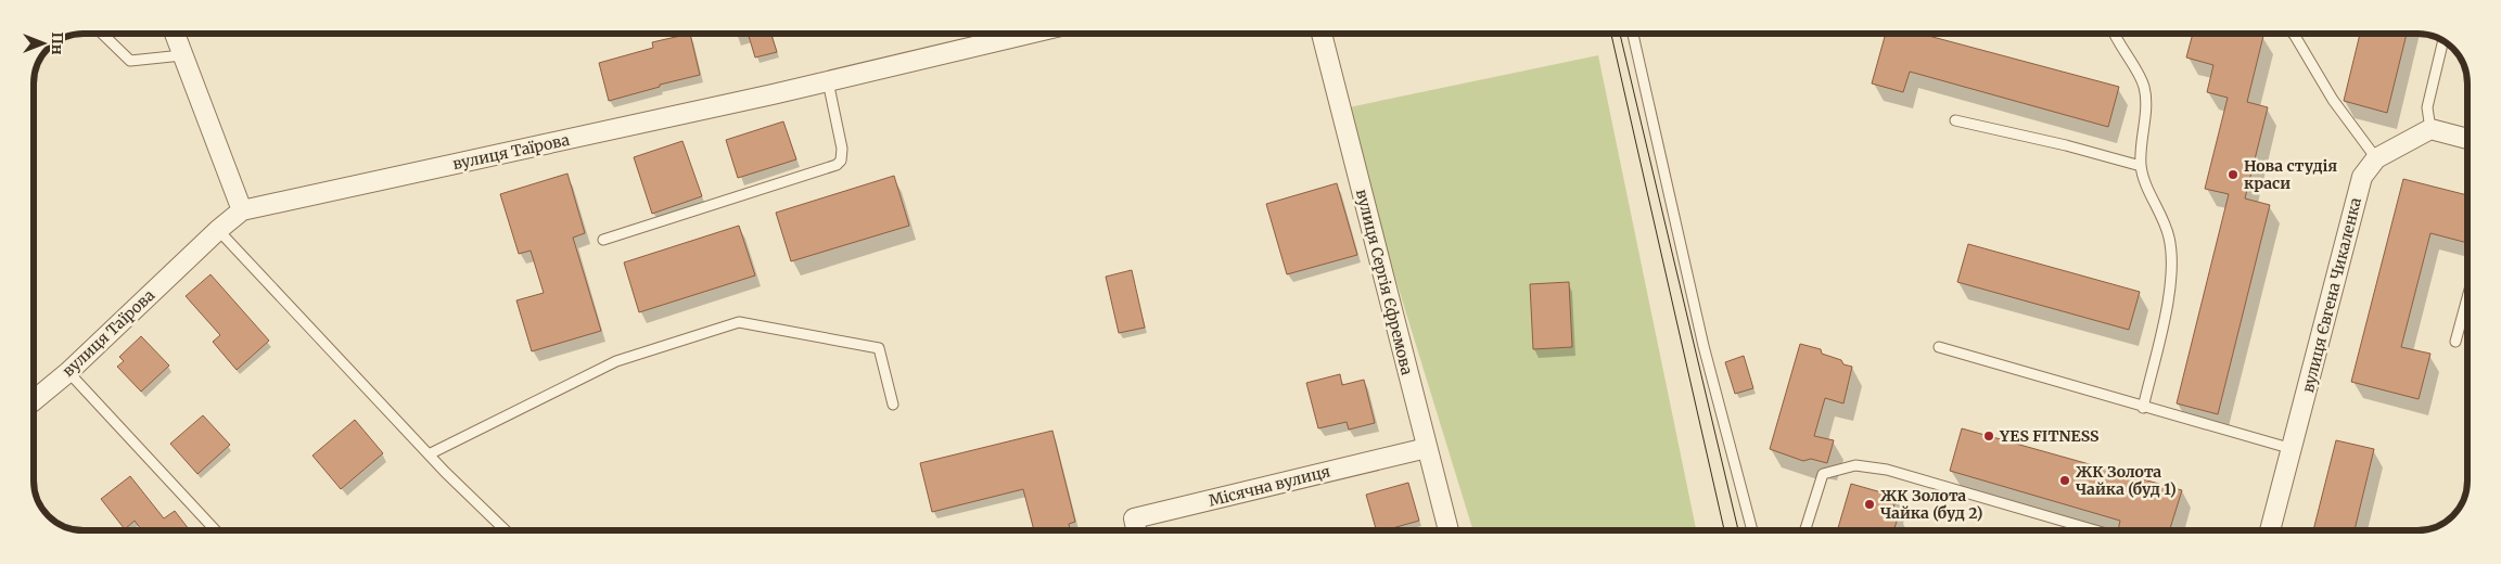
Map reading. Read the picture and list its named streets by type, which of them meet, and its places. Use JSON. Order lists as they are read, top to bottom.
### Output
{
  "streets": {
    "street": [
      "вулиця Таїрова",
      "вулиця Сергія Єфремова",
      "вулиця Євгена Чикаленка",
      "Місячна вулиця"
    ]
  },
  "crossings": [
    ["вулиця Сергія Єфремова", "Місячна вулиця"]
  ],
  "places": [
    "Нова студія краси",
    "YES FITNESS",
    "ЖК Золота Чайка (буд 1)",
    "ЖК Золота Чайка (буд 2)"
  ],
  "north": "right"
}
